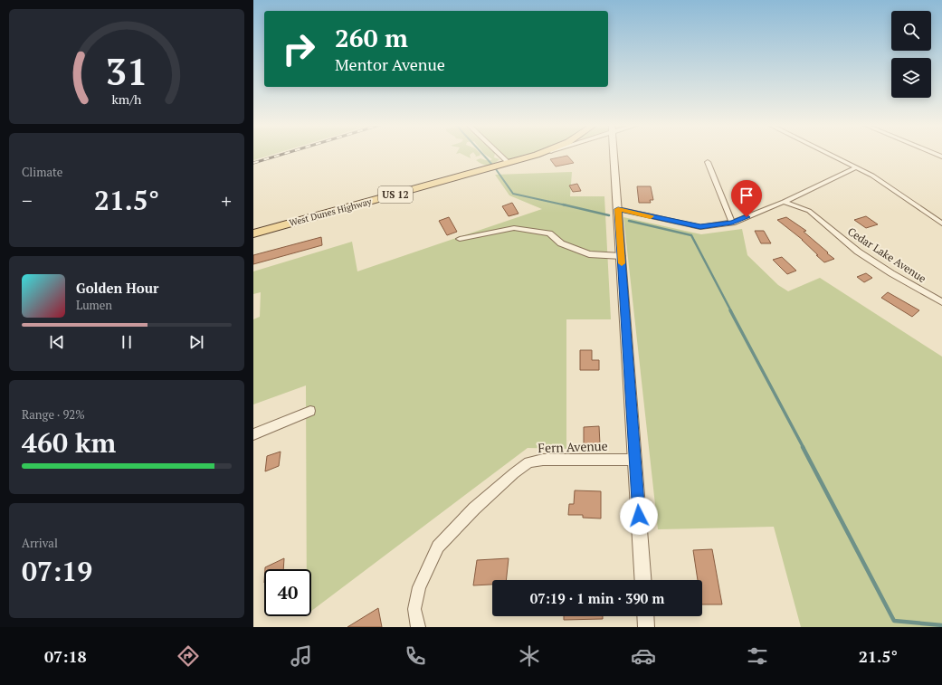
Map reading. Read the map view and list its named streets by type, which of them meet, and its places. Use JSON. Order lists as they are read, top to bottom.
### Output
{
  "streets": {
    "main road": ["US 12", "West Dunes Highway"],
    "street": ["Cedar Lake Avenue", "Fern Avenue"]
  },
  "page": {
    "turn": ["260 m", "Mentor Avenue"],
    "tile": [
      "Climate",
      ["Range · 92%", "460 km"],
      ["Arrival", "07:19"]
    ],
    "heat": ["−", "21.5°", "+"],
    "song": ["Golden Hour", "Lumen"],
    "limit": "40",
    "trip": "07:19 · 1 min · 390 m",
    "tabs": ["07:18", "21.5°"],
    "gauge": ["31", "km/h"]
  }
}
